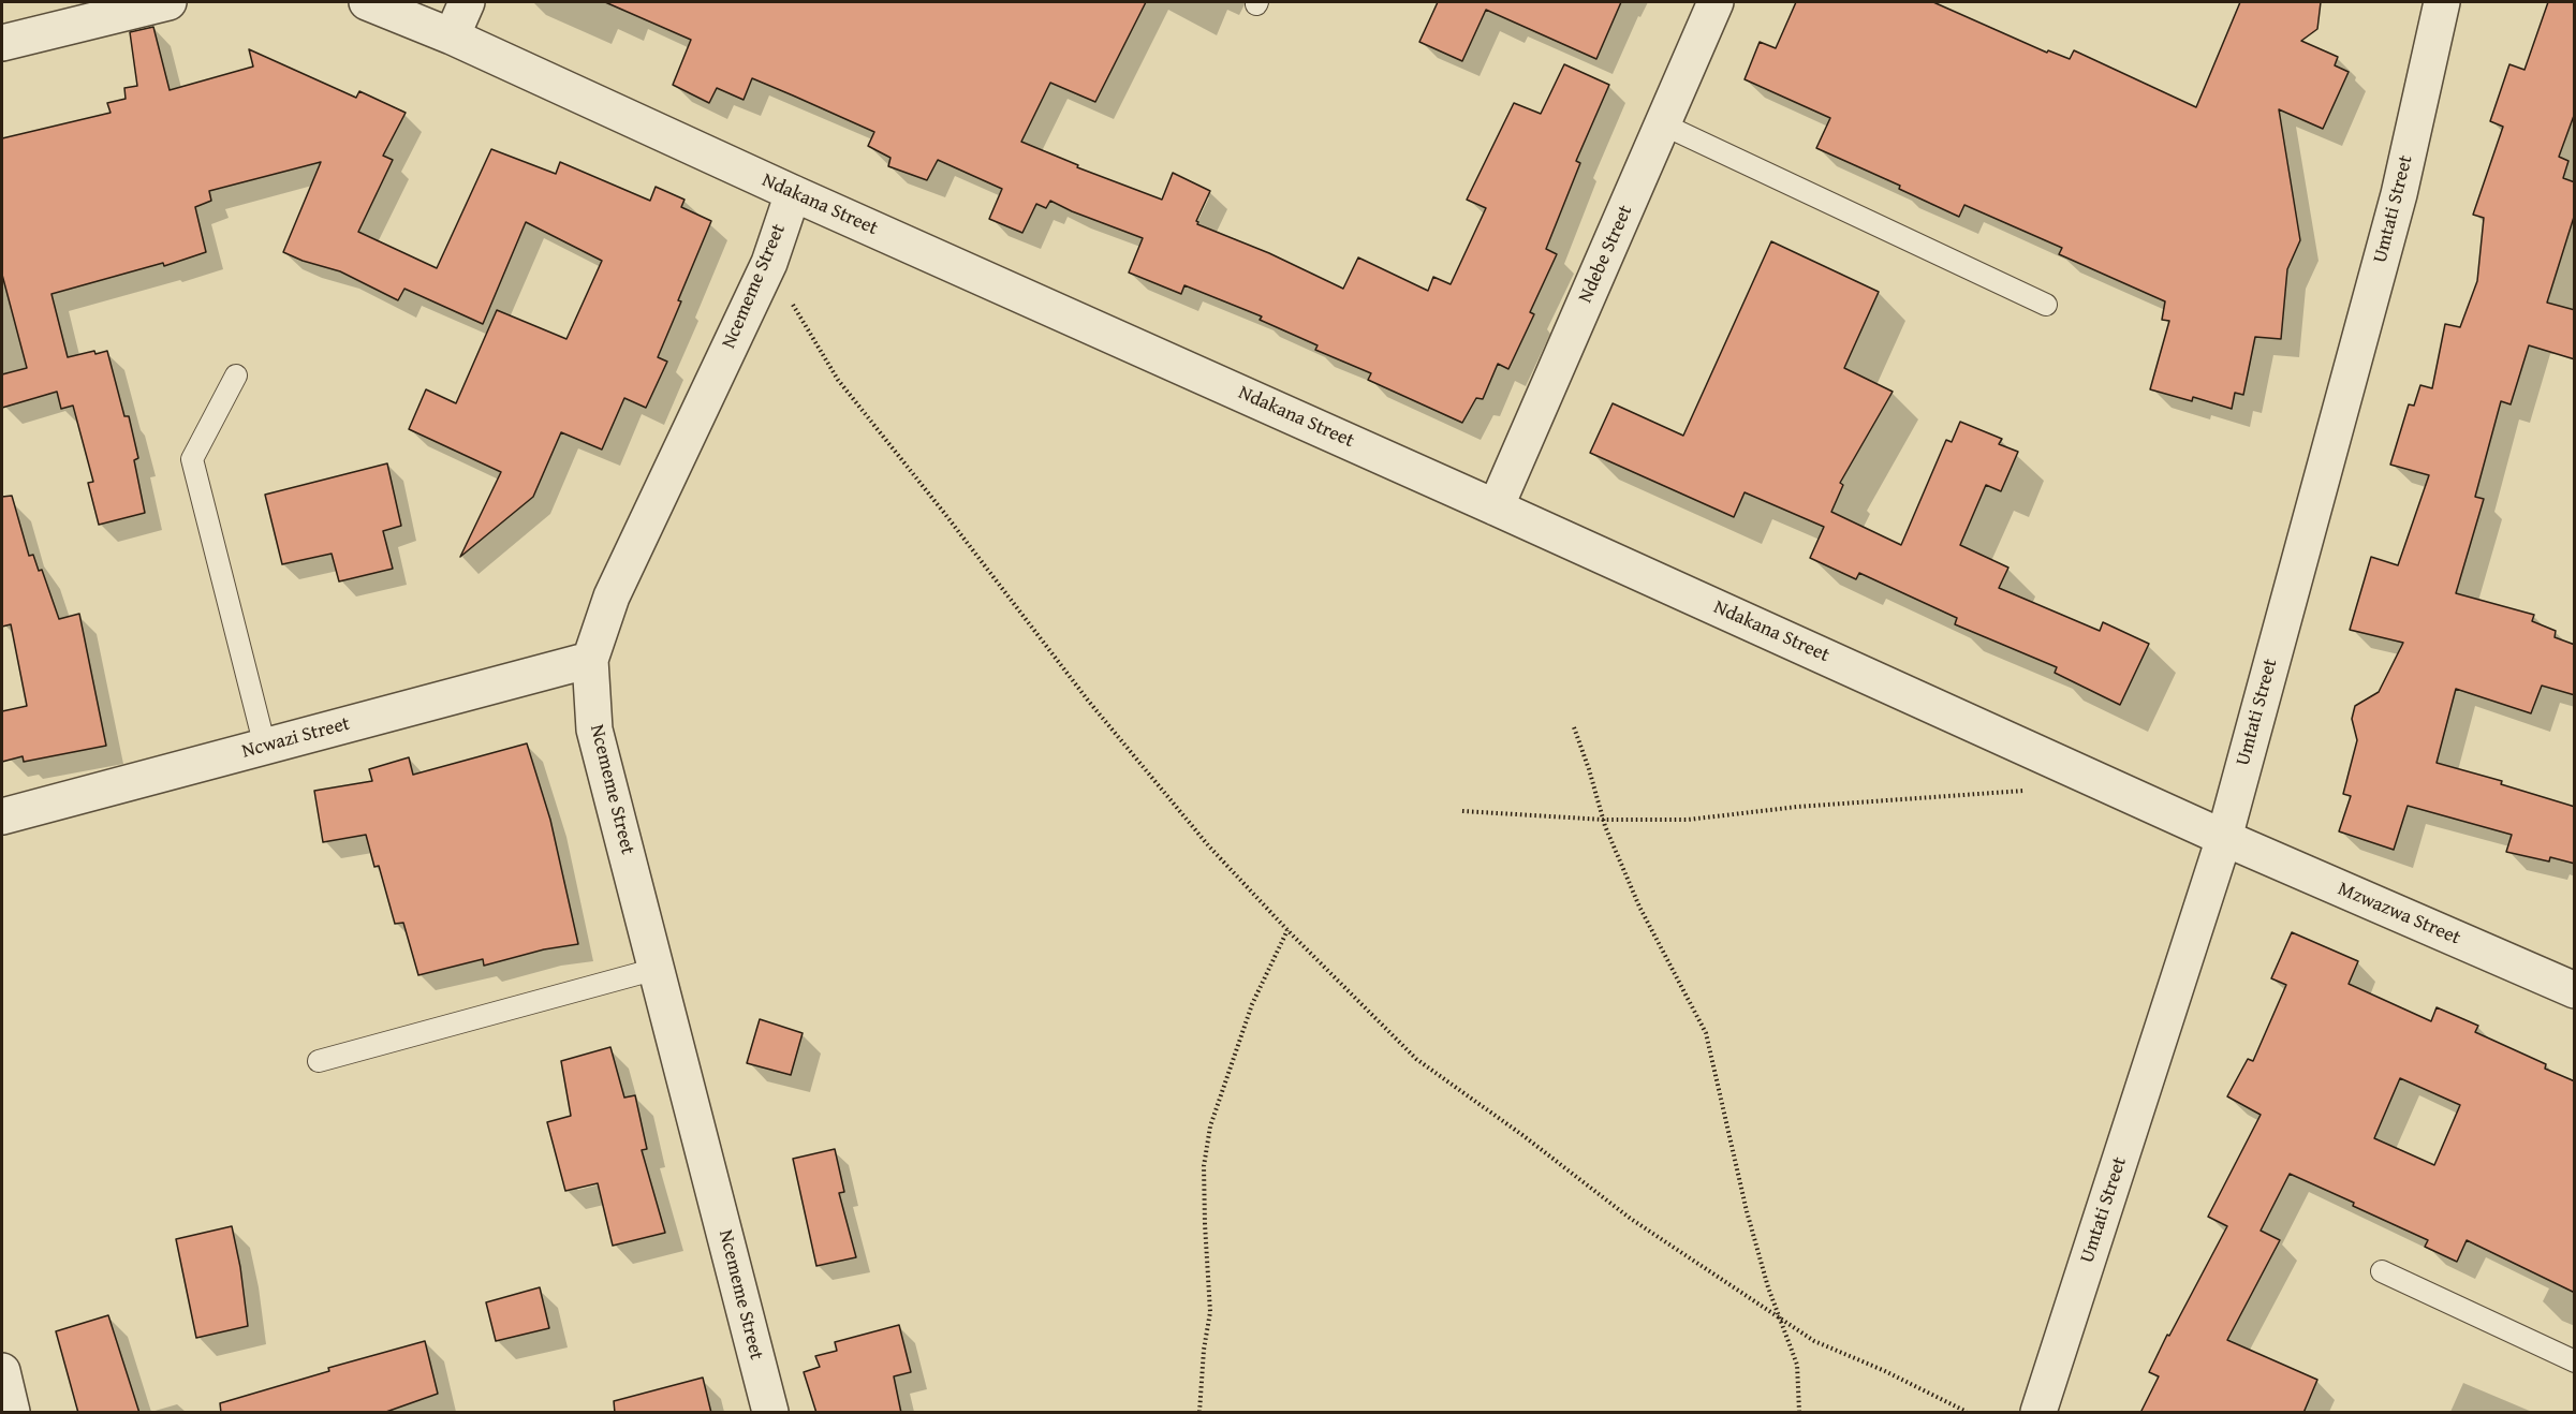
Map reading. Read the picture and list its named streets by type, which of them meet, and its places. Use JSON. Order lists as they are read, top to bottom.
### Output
{
  "streets": {
    "street": [
      "Ndakana Street",
      "Umtati Street",
      "Ndebe Street",
      "Ncememe Street",
      "Ncwazi Street",
      "Mzwazwa Street"
    ]
  },
  "crossings": [
    ["Ndakana Street", "Umtati Street"],
    ["Ndakana Street", "Ndebe Street"],
    ["Ndakana Street", "Ncememe Street"],
    ["Ndakana Street", "Mzwazwa Street"],
    ["Umtati Street", "Mzwazwa Street"],
    ["Ncememe Street", "Ncwazi Street"]
  ]
}
